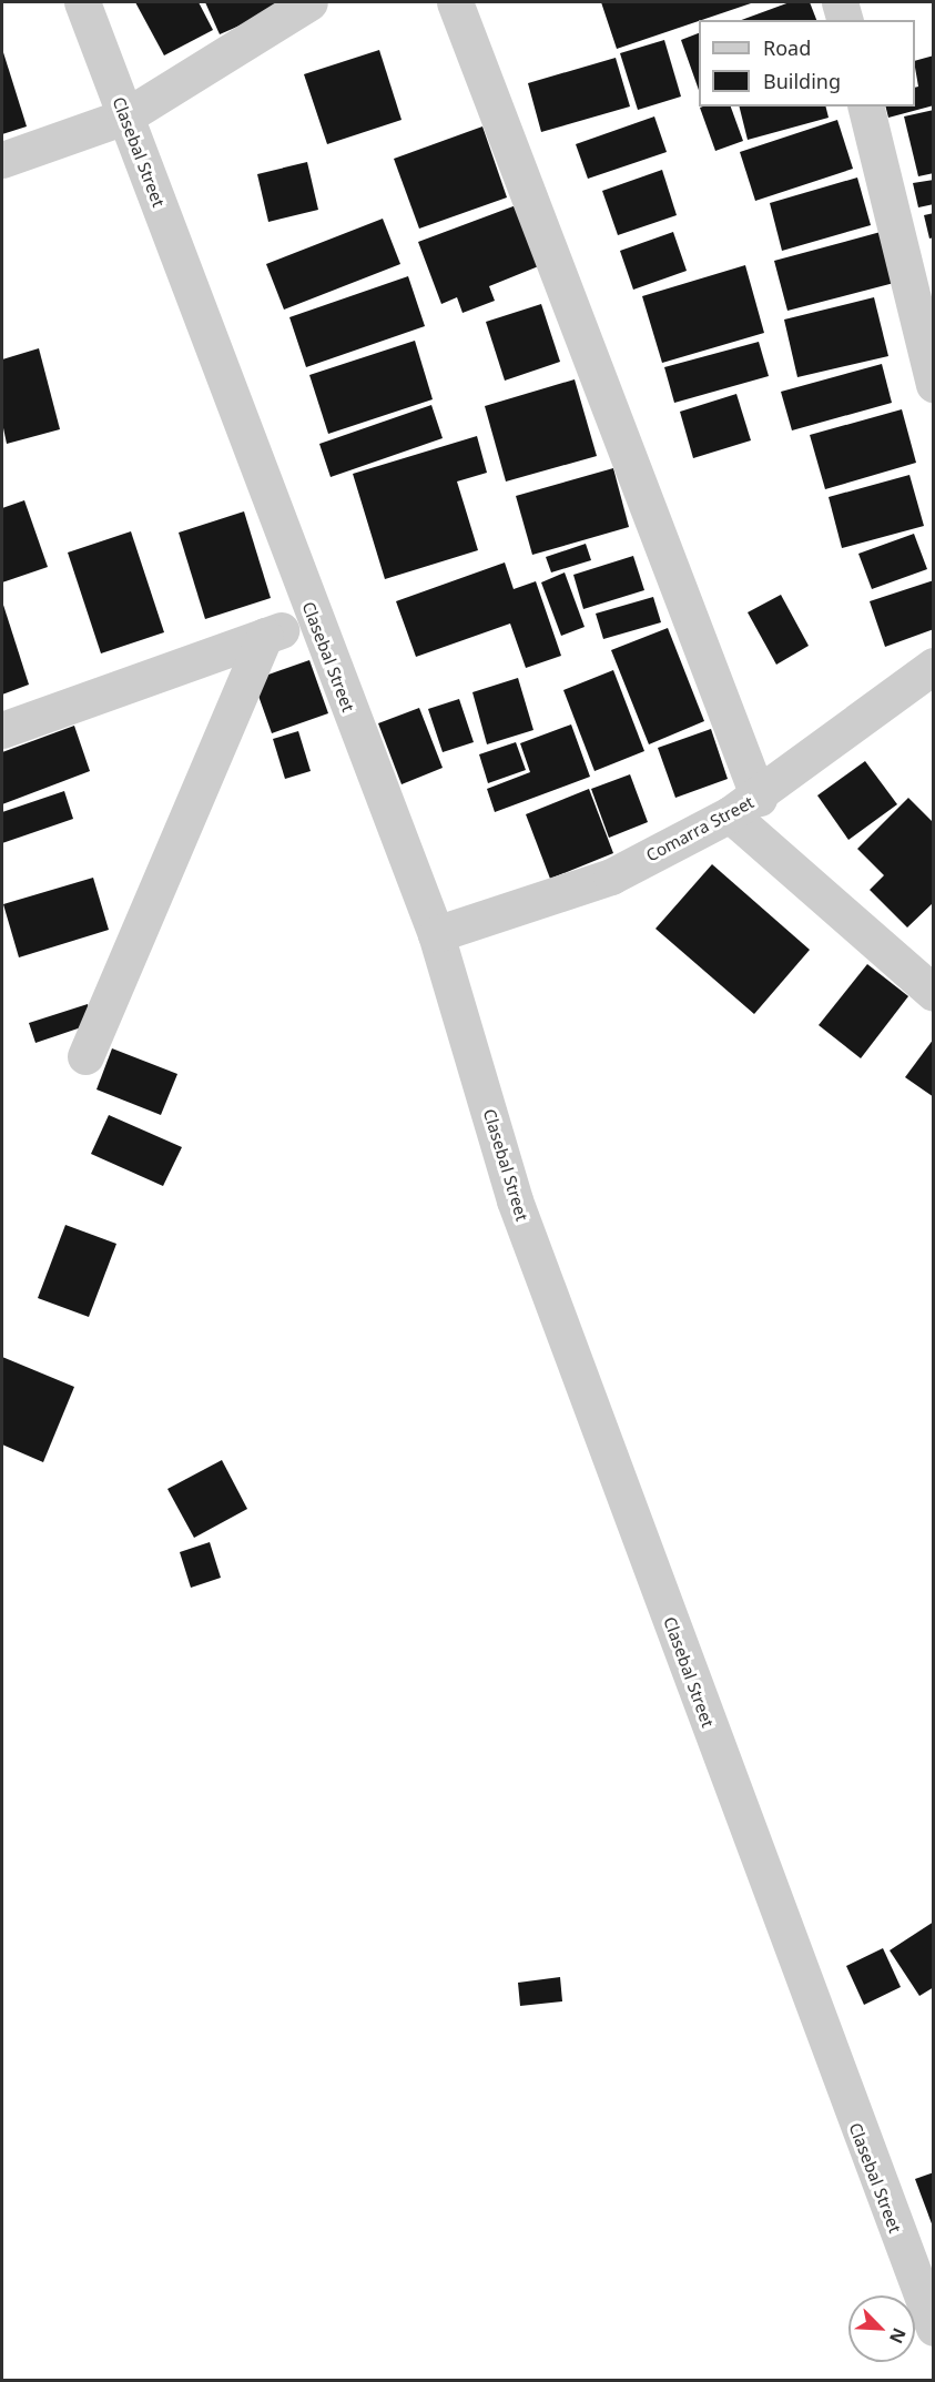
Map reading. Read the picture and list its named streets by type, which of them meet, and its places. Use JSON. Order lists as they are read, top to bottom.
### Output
{
  "streets": {
    "street": ["Clasebal Street", "Comarra Street"]
  },
  "crossings": [
    ["Clasebal Street", "Comarra Street"]
  ],
  "legend": ["Road", "Building"],
  "north": "bottom right"
}
